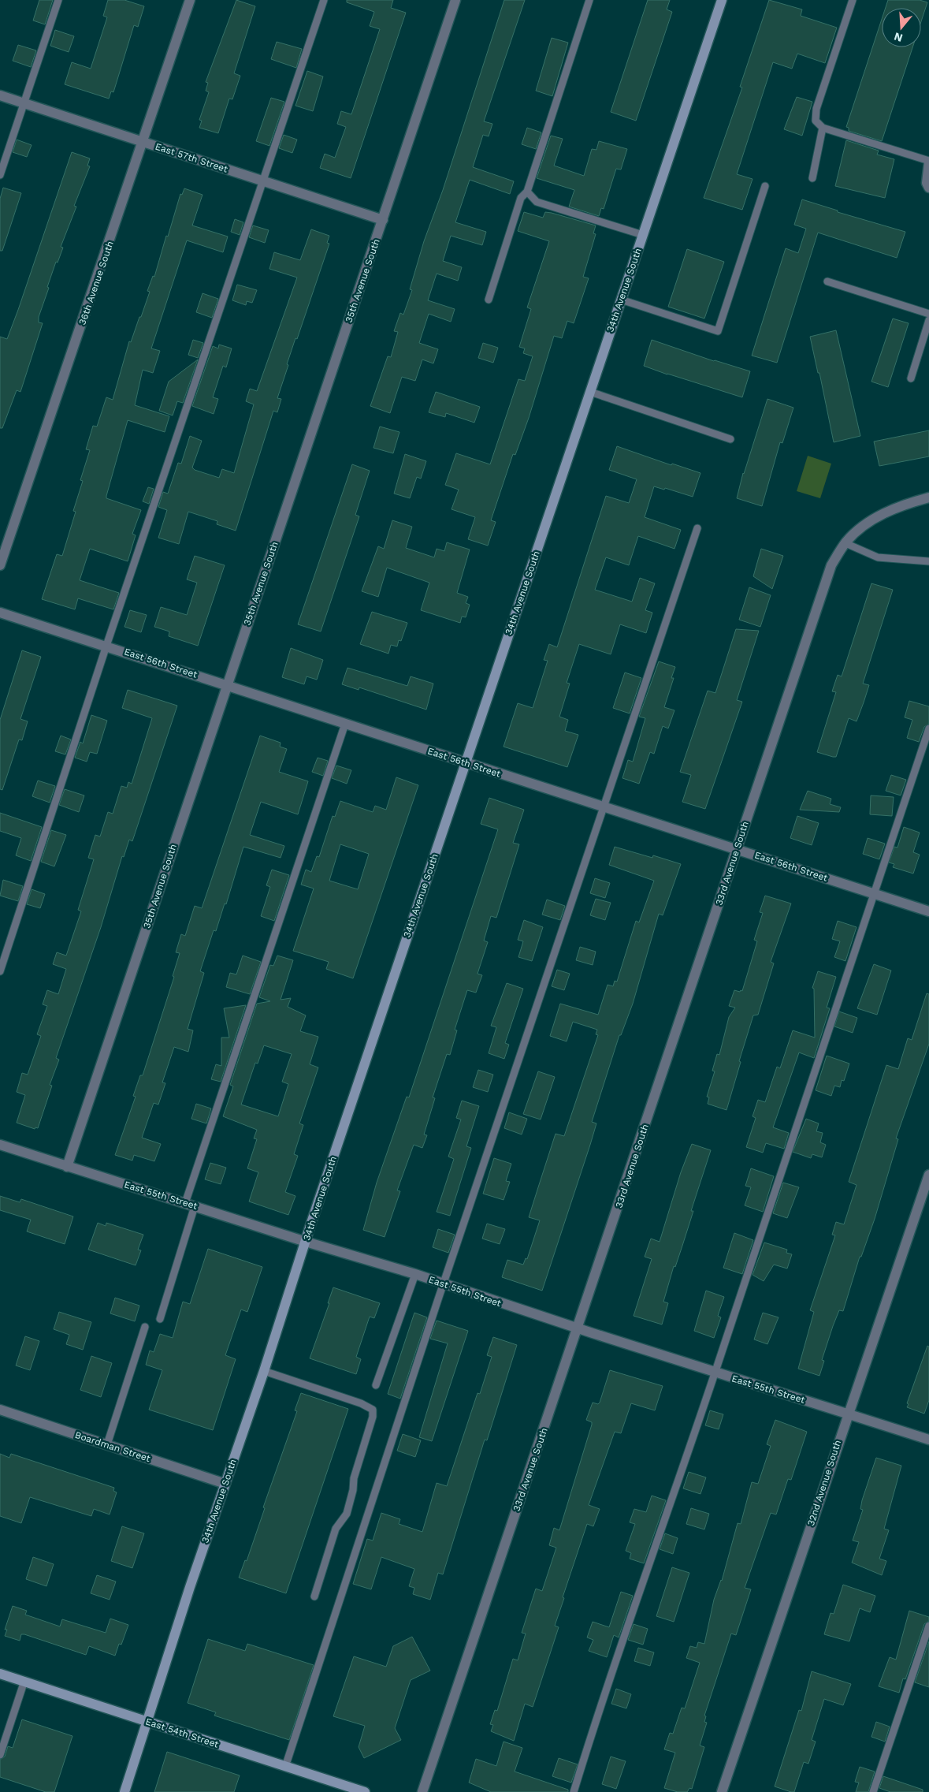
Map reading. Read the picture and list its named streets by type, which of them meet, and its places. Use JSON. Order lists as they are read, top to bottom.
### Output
{
  "streets": {
    "street": [
      "East 57th Street",
      "35th Avenue South",
      "36th Avenue South",
      "34th Avenue South",
      "East 56th Street",
      "33rd Avenue South",
      "East 55th Street",
      "Boardman Street",
      "32nd Avenue South",
      "East 54th Street"
    ]
  },
  "crossings": [
    ["East 57th Street", "35th Avenue South"],
    ["East 57th Street", "36th Avenue South"],
    ["35th Avenue South", "East 56th Street"],
    ["35th Avenue South", "East 55th Street"],
    ["34th Avenue South", "East 56th Street"],
    ["34th Avenue South", "East 55th Street"],
    ["34th Avenue South", "Boardman Street"],
    ["34th Avenue South", "East 54th Street"],
    ["East 56th Street", "33rd Avenue South"],
    ["33rd Avenue South", "East 55th Street"],
    ["East 55th Street", "32nd Avenue South"]
  ],
  "north": "bottom"
}
